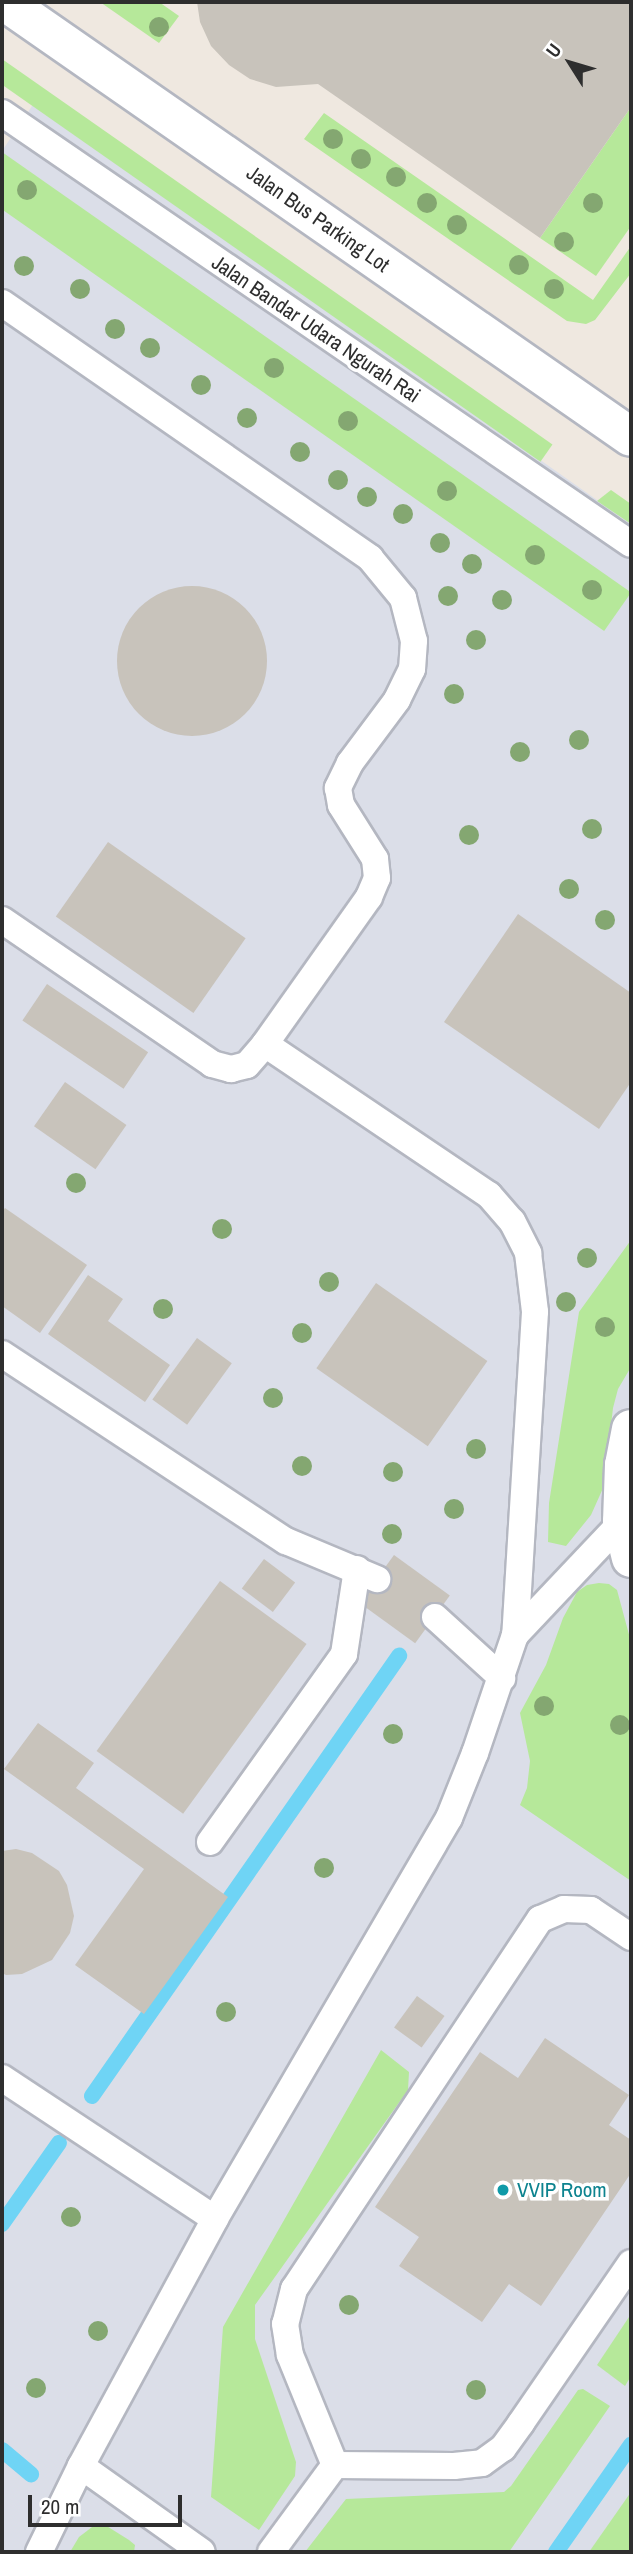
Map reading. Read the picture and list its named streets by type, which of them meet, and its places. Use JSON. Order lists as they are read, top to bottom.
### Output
{
  "streets": {
    "street": ["Jalan Bus Parking Lot"],
    "lane": ["Jalan Bandar Udara Ngurah Rai"]
  },
  "places": ["VVIP Room"],
  "scale_bar": "20 m",
  "north": "top left"
}
